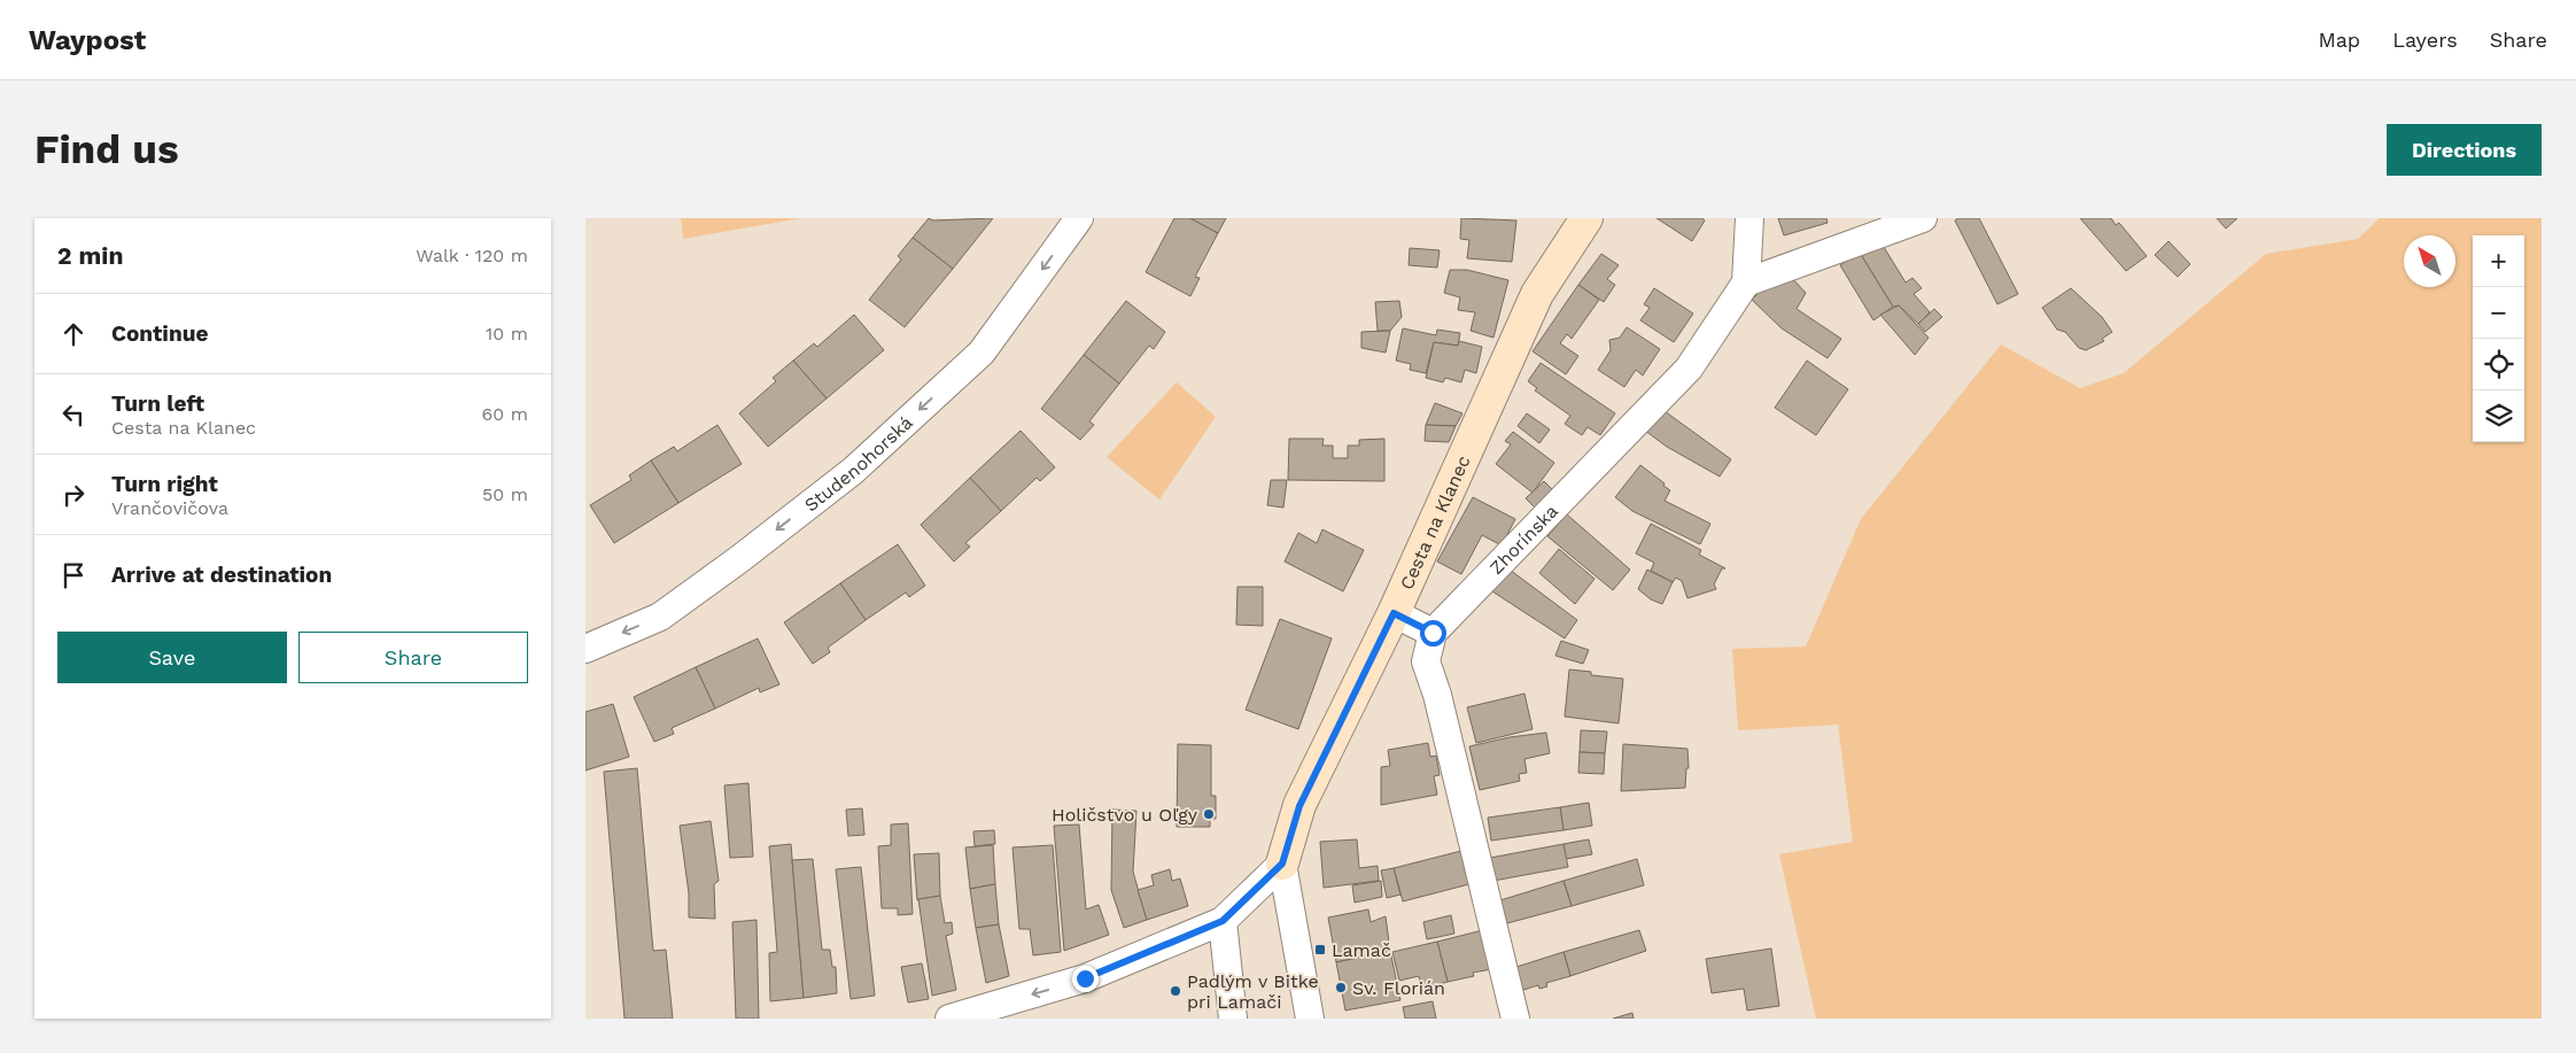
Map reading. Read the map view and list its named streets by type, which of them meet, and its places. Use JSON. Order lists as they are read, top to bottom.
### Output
{
  "streets": {
    "street": ["Studenohorská", "Cesta na Klanec", "Zhorínska"]
  },
  "one_way": ["Studenohorská"],
  "places": {
    "other": ["Holičstvo u Oľgy", "Sv. Florián", "Padlým v Bitke pri Lamači"],
    "transit": ["Lamač"]
  },
  "north": "top left",
  "page": {
    "header": "Waypost",
    "nav": ["Map", "Layers", "Share"],
    "buttons": [
      "Directions",
      ["Save", "Share"]
    ],
    "title": "Find us",
    "heading": ["2 min", "Walk · 120 m"],
    "map_buttons": ["+", "−"],
    "list": [
      ["Continue", "10 m"],
      ["Turn left", "Cesta na Klanec", "60 m"],
      ["Turn right", "Vrančovičova", "50 m"],
      "Arrive at destination"
    ]
  }
}
